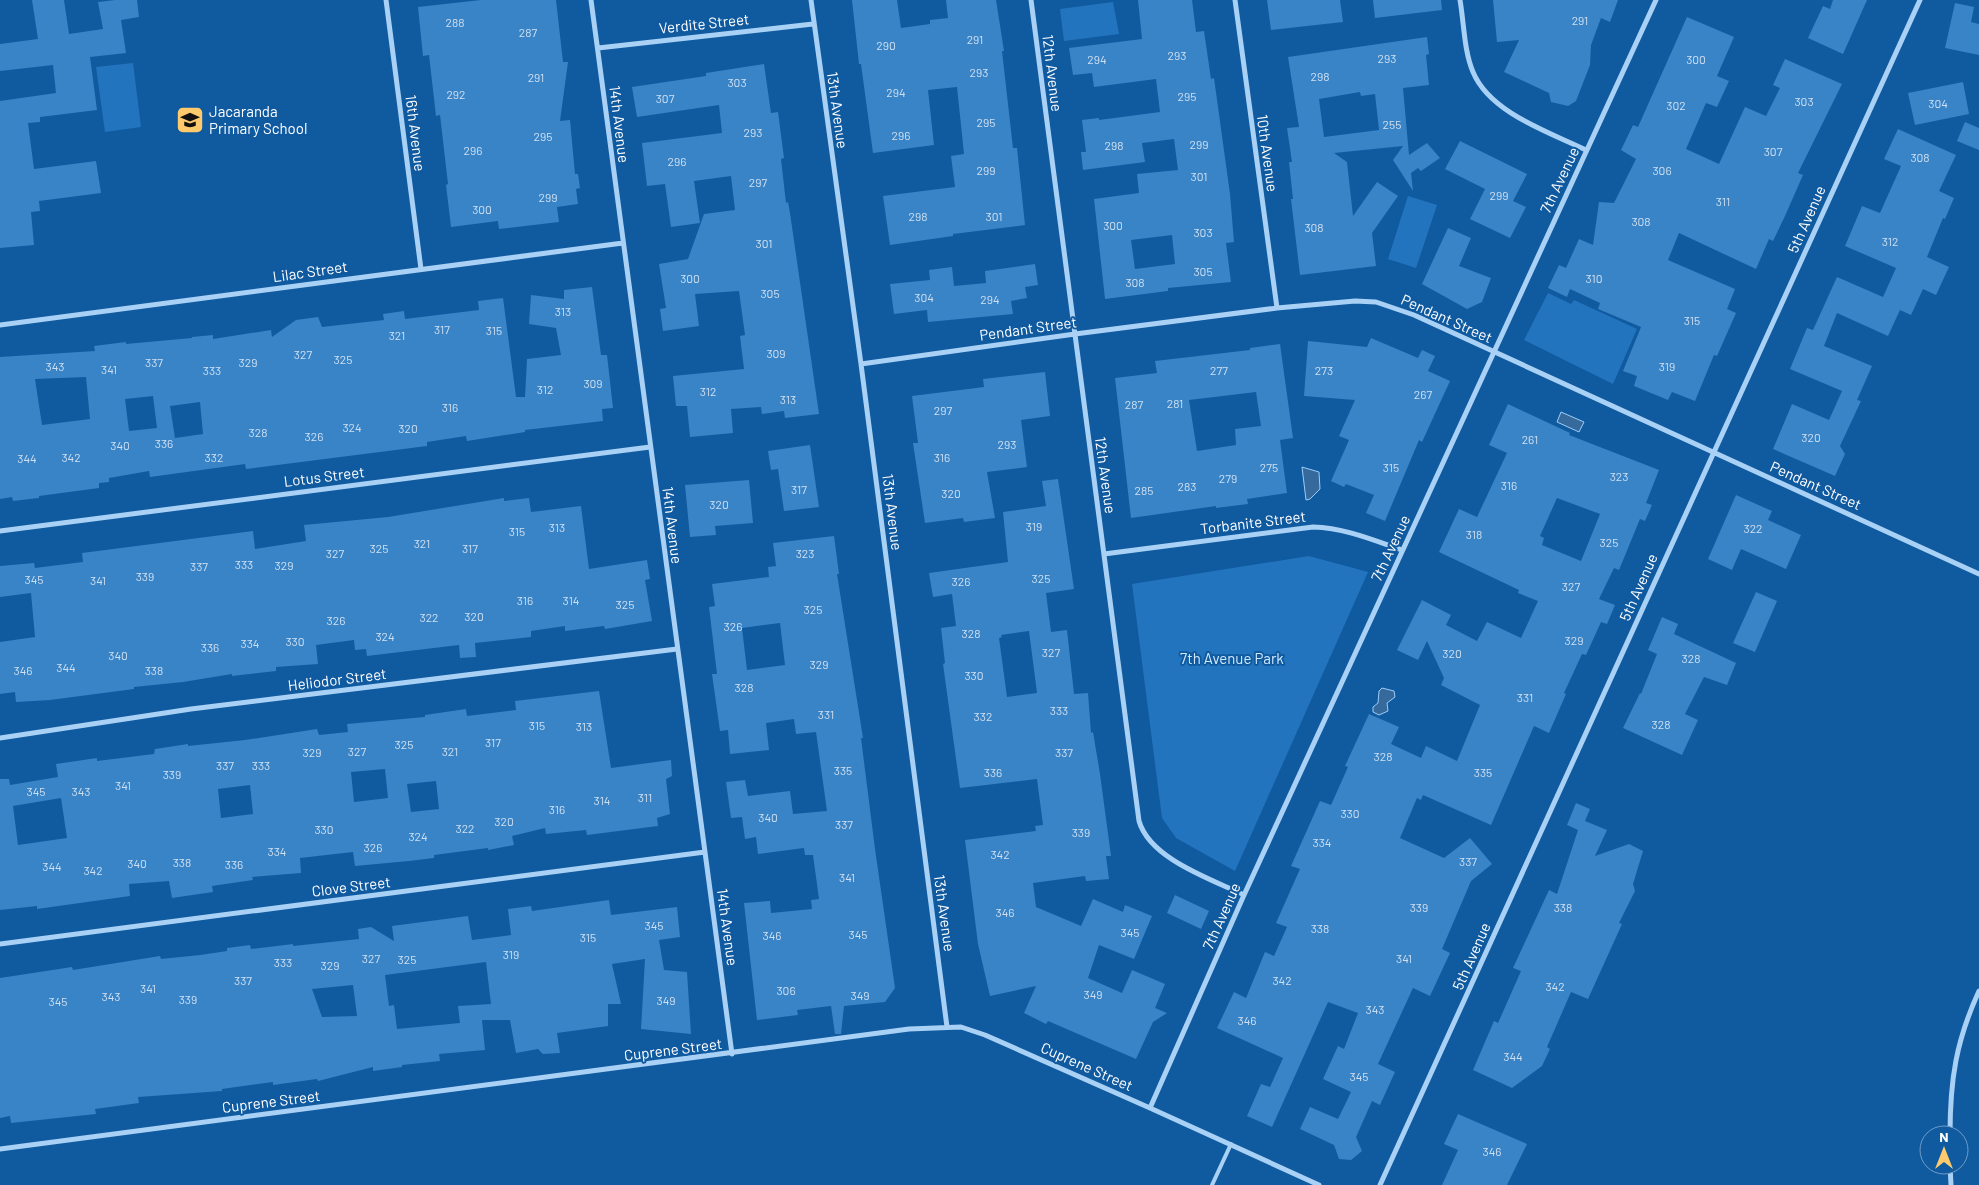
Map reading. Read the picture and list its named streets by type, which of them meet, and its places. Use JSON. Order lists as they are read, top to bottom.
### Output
{
  "streets": {
    "street": [
      "Verdite Street",
      "12th Avenue",
      "13th Avenue",
      "14th Avenue",
      "16th Avenue",
      "10th Avenue",
      "7th Avenue",
      "5th Avenue",
      "Lilac Street",
      "Pendant Street",
      "Lotus Street",
      "Torbanite Street",
      "Heliodor Street",
      "Clove Street",
      "Cuprene Street"
    ]
  },
  "crossings": [
    ["Verdite Street", "13th Avenue"],
    ["Verdite Street", "14th Avenue"],
    ["12th Avenue", "7th Avenue"],
    ["12th Avenue", "Pendant Street"],
    ["12th Avenue", "Torbanite Street"],
    ["13th Avenue", "Pendant Street"],
    ["13th Avenue", "Cuprene Street"],
    ["14th Avenue", "Lilac Street"],
    ["14th Avenue", "Lotus Street"],
    ["14th Avenue", "Heliodor Street"],
    ["14th Avenue", "Clove Street"],
    ["14th Avenue", "Cuprene Street"],
    ["16th Avenue", "Lilac Street"],
    ["10th Avenue", "Pendant Street"],
    ["7th Avenue", "Pendant Street"],
    ["7th Avenue", "Torbanite Street"],
    ["7th Avenue", "Cuprene Street"],
    ["5th Avenue", "Pendant Street"]
  ],
  "parks": ["7th Avenue Park"],
  "places": {
    "school or university": ["Jacaranda Primary School"]
  },
  "house_numbers": [
    "291",
    "288",
    "287",
    "291",
    "290",
    "293",
    "293",
    "294",
    "300",
    "293",
    "298",
    "291",
    "303",
    "294",
    "292",
    "295",
    "307",
    "303",
    "304",
    "302",
    "295",
    "255",
    "293",
    "296",
    "295",
    "299",
    "298",
    "296",
    "307",
    "308",
    "296",
    "299",
    "306",
    "301",
    "297",
    "299",
    "299",
    "311",
    "300",
    "298",
    "301",
    "308",
    "300",
    "308",
    "303",
    "312",
    "301",
    "305",
    "300",
    "310",
    "308",
    "305",
    "304",
    "294",
    "313",
    "315",
    "317",
    "315",
    "321",
    "309",
    "327",
    "325",
    "337",
    "329",
    "343",
    "319",
    "341",
    "333",
    "277",
    "273",
    "309",
    "312",
    "312",
    "267",
    "313",
    "281",
    "287",
    "316",
    "297",
    "324",
    "320",
    "328",
    "326",
    "320",
    "261",
    "336",
    "293",
    "340",
    "342",
    "332",
    "316",
    "344",
    "275",
    "315",
    "323",
    "279",
    "316",
    "283",
    "317",
    "285",
    "320",
    "320",
    "319",
    "313",
    "322",
    "315",
    "318",
    "325",
    "321",
    "325",
    "317",
    "327",
    "323",
    "333",
    "329",
    "337",
    "339",
    "325",
    "345",
    "341",
    "326",
    "327",
    "316",
    "314",
    "325",
    "325",
    "320",
    "322",
    "326",
    "326",
    "328",
    "324",
    "329",
    "330",
    "334",
    "336",
    "327",
    "320",
    "340",
    "328",
    "329",
    "344",
    "346",
    "338",
    "330",
    "328",
    "331",
    "333",
    "331",
    "332",
    "328",
    "315",
    "313",
    "317",
    "325",
    "327",
    "321",
    "329",
    "337",
    "328",
    "337",
    "333",
    "335",
    "336",
    "335",
    "339",
    "341",
    "345",
    "343",
    "311",
    "314",
    "316",
    "330",
    "340",
    "320",
    "337",
    "322",
    "330",
    "339",
    "324",
    "334",
    "326",
    "334",
    "342",
    "337",
    "338",
    "340",
    "336",
    "344",
    "342",
    "341",
    "339",
    "338",
    "346",
    "345",
    "338",
    "345",
    "345",
    "346",
    "315",
    "319",
    "327",
    "341",
    "325",
    "333",
    "329",
    "337",
    "342",
    "342",
    "341",
    "306",
    "349",
    "349",
    "343",
    "339",
    "349",
    "345",
    "343",
    "346",
    "344",
    "345",
    "346"
  ],
  "north": "top"
}
